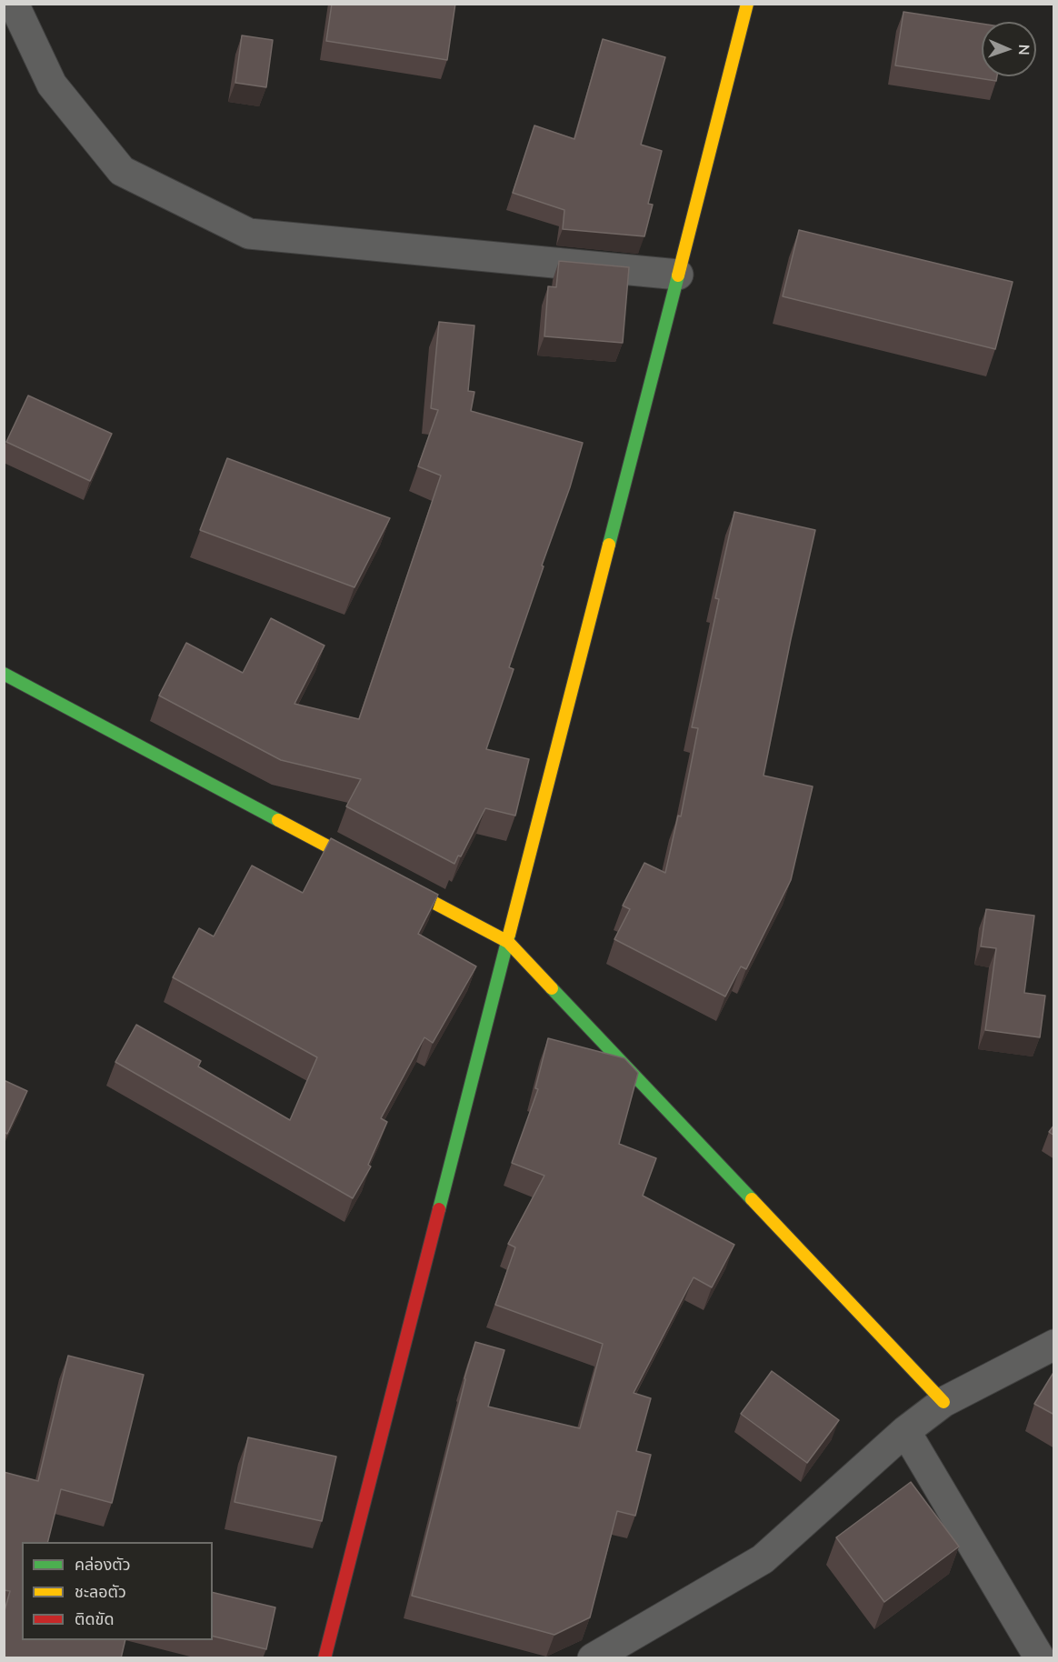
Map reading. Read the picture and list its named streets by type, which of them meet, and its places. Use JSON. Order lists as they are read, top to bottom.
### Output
{
  "legend": ["คล่องตัว", "ชะลอตัว", "ติดขัด"],
  "north": "right"
}
